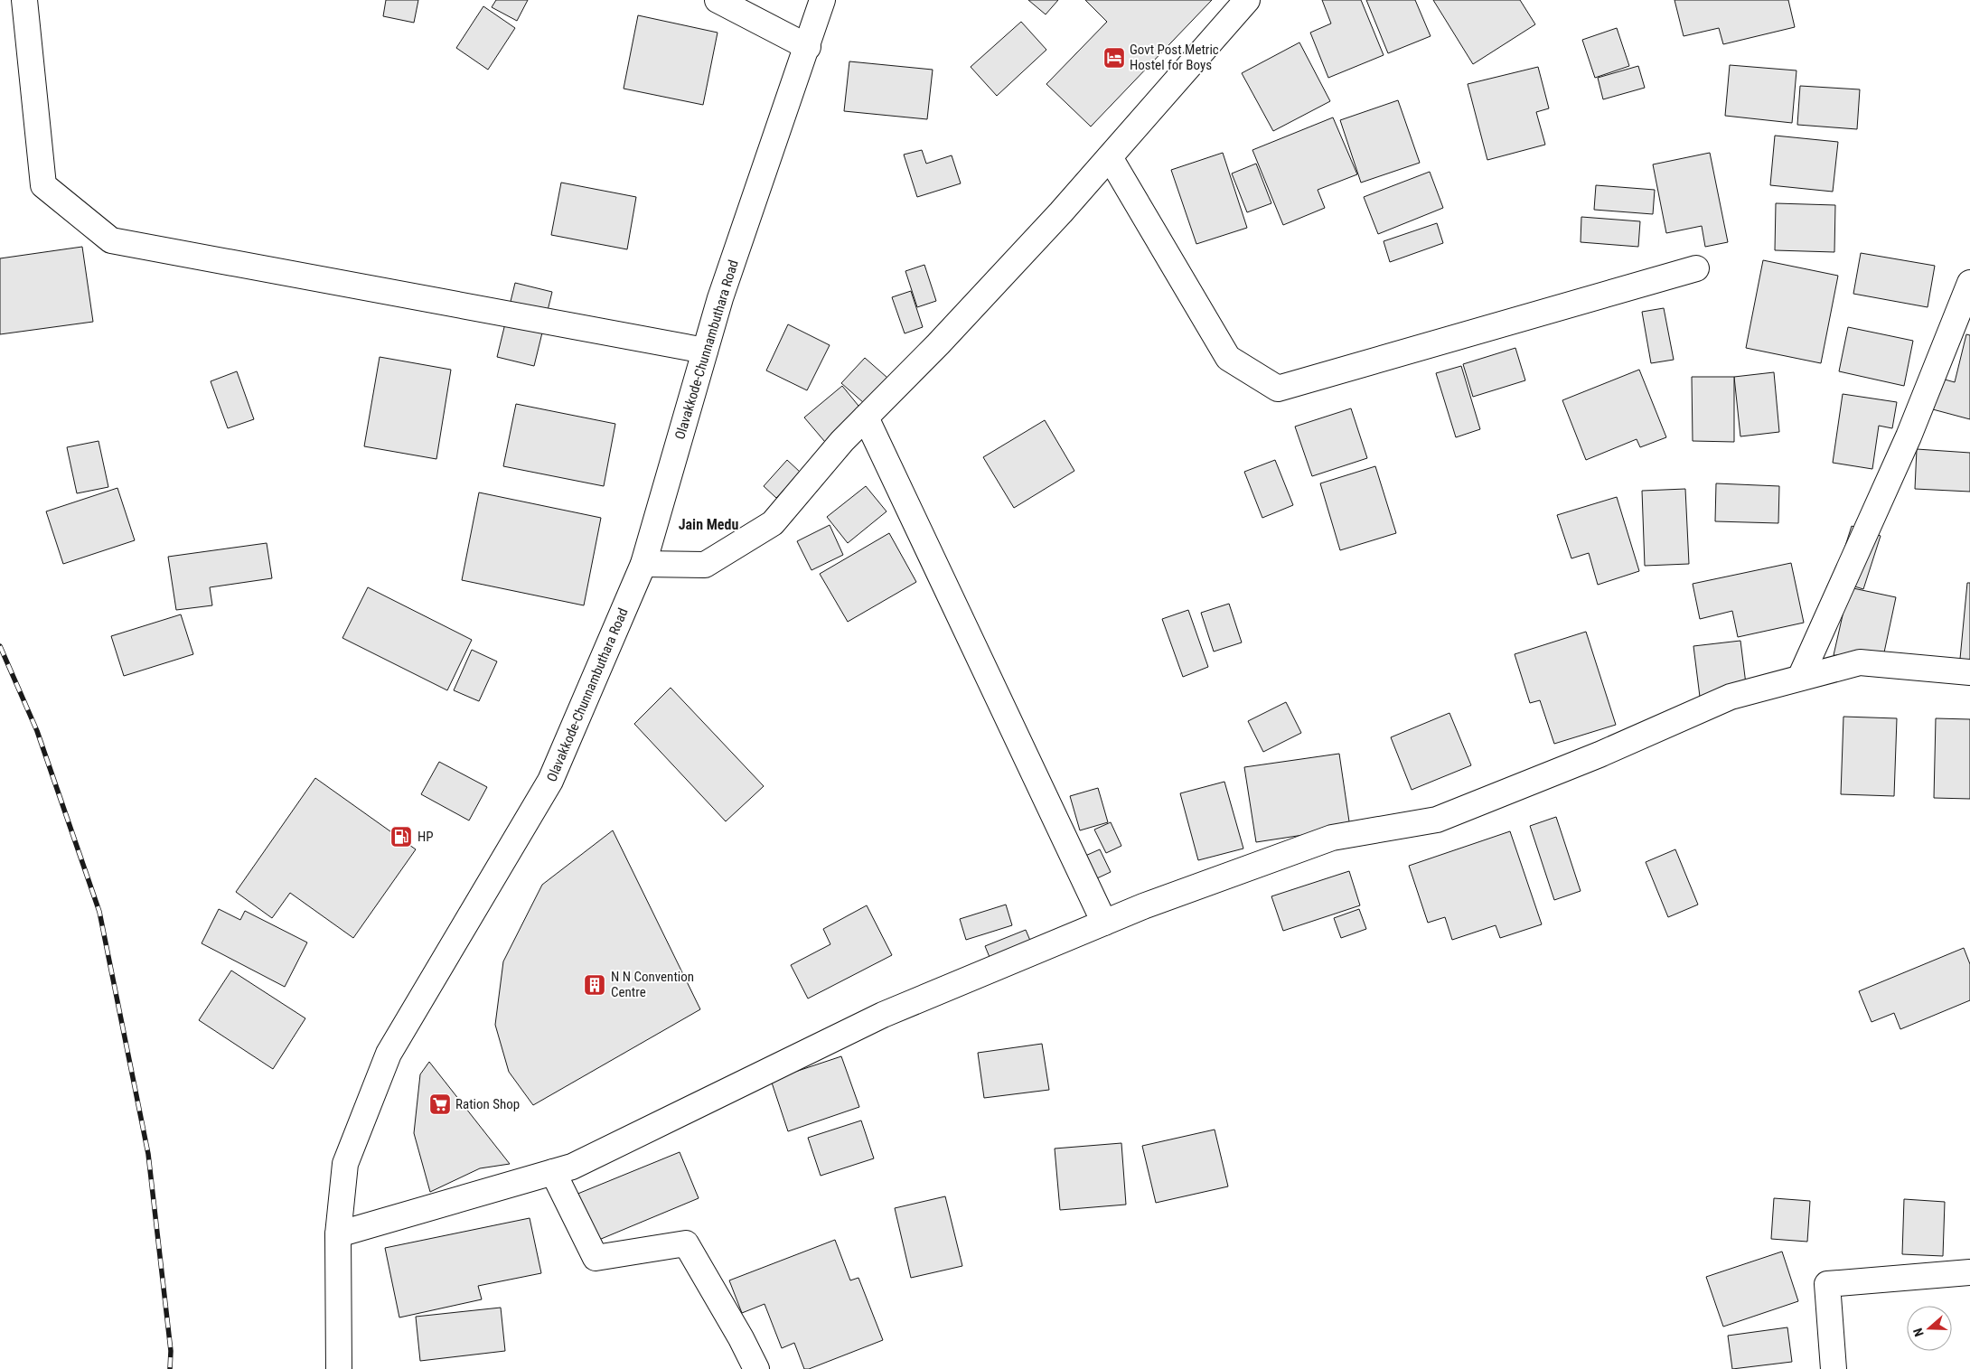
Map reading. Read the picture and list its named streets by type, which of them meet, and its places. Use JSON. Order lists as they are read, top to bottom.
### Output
{
  "streets": {
    "street": ["Olavakkode-Chunnambuthara Road"]
  },
  "districts": ["Jain Medu"],
  "places": {
    "hotel": ["Govt Post Metric Hostel for Boys"],
    "fuel station": ["HP"],
    "building": ["N N Convention Centre"],
    "supermarket": ["Ration Shop"]
  },
  "north": "left"
}
